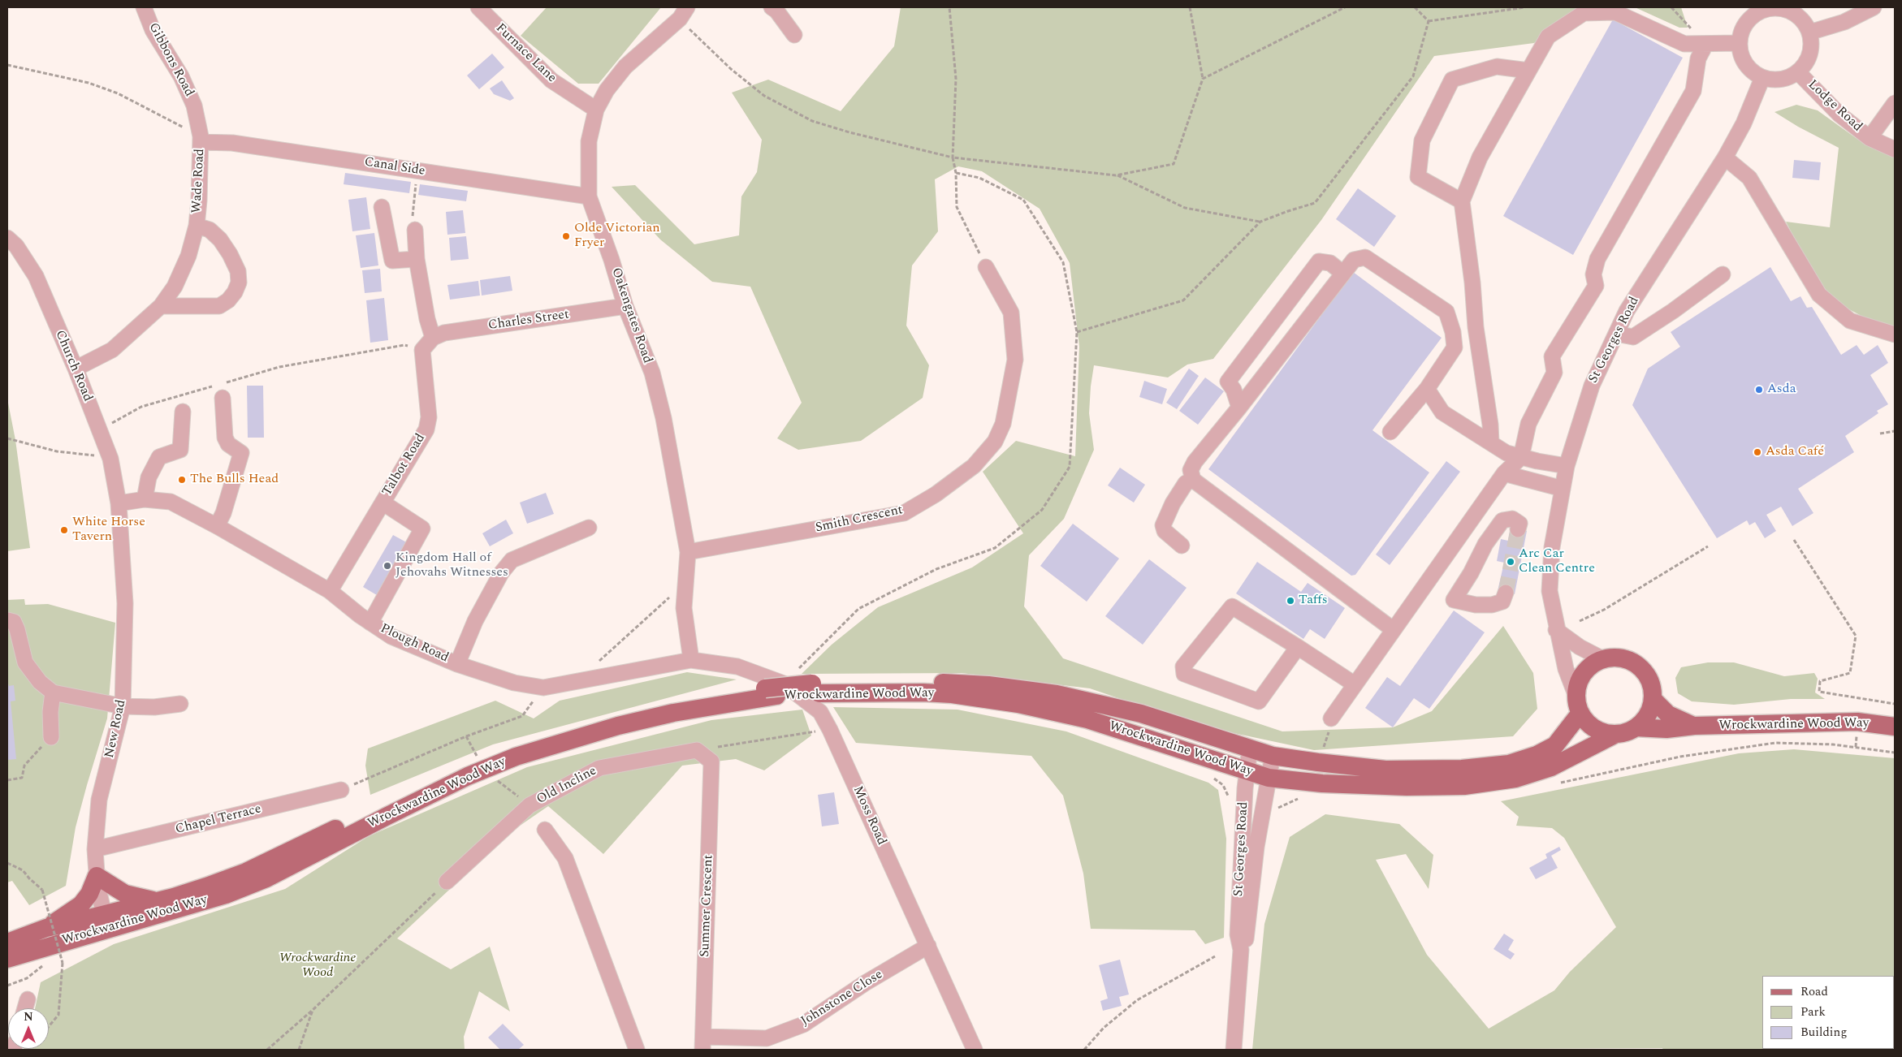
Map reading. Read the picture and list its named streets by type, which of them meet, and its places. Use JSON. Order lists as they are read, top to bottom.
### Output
{
  "streets": {
    "main road": ["Wrockwardine Wood Way"],
    "street": [
      "Furnace Lane",
      "Gibbons Road",
      "Lodge Road",
      "Canal Side",
      "Wade Road",
      "Oakengates Road",
      "Charles Street",
      "St Georges Road",
      "Church Road",
      "Talbot Road",
      "Smith Crescent",
      "Plough Road",
      "New Road",
      "Old Incline",
      "Moss Road",
      "Chapel Terrace",
      "Summer Crescent",
      "Johnstone Close"
    ]
  },
  "crossings": [
    ["Furnace Lane", "Oakengates Road"],
    ["Gibbons Road", "Canal Side"],
    ["Gibbons Road", "Wade Road"],
    ["Lodge Road", "St Georges Road"],
    ["Canal Side", "Wade Road"],
    ["Canal Side", "Oakengates Road"],
    ["Wade Road", "Church Road"],
    ["Oakengates Road", "Charles Street"],
    ["Oakengates Road", "Smith Crescent"],
    ["Oakengates Road", "Plough Road"],
    ["Oakengates Road", "Moss Road"],
    ["St Georges Road", "Wrockwardine Wood Way"],
    ["Church Road", "Plough Road"],
    ["Church Road", "New Road"],
    ["Talbot Road", "Plough Road"],
    ["Plough Road", "New Road"],
    ["Plough Road", "Moss Road"],
    ["Wrockwardine Wood Way", "New Road"],
    ["Wrockwardine Wood Way", "Moss Road"],
    ["New Road", "Chapel Terrace"],
    ["Old Incline", "Summer Crescent"],
    ["Moss Road", "Johnstone Close"],
    ["Summer Crescent", "Johnstone Close"]
  ],
  "parks": ["Wrockwardine Wood"],
  "places": [
    "Olde Victorian Fryer",
    "Asda",
    "Asda Café",
    "The Bulls Head",
    "White Horse Tavern",
    "Arc Car Clean Centre",
    "Kingdom Hall of Jehovahs Witnesses",
    "Taffs"
  ],
  "legend": ["Road", "Park", "Building"],
  "north": "top"
}
